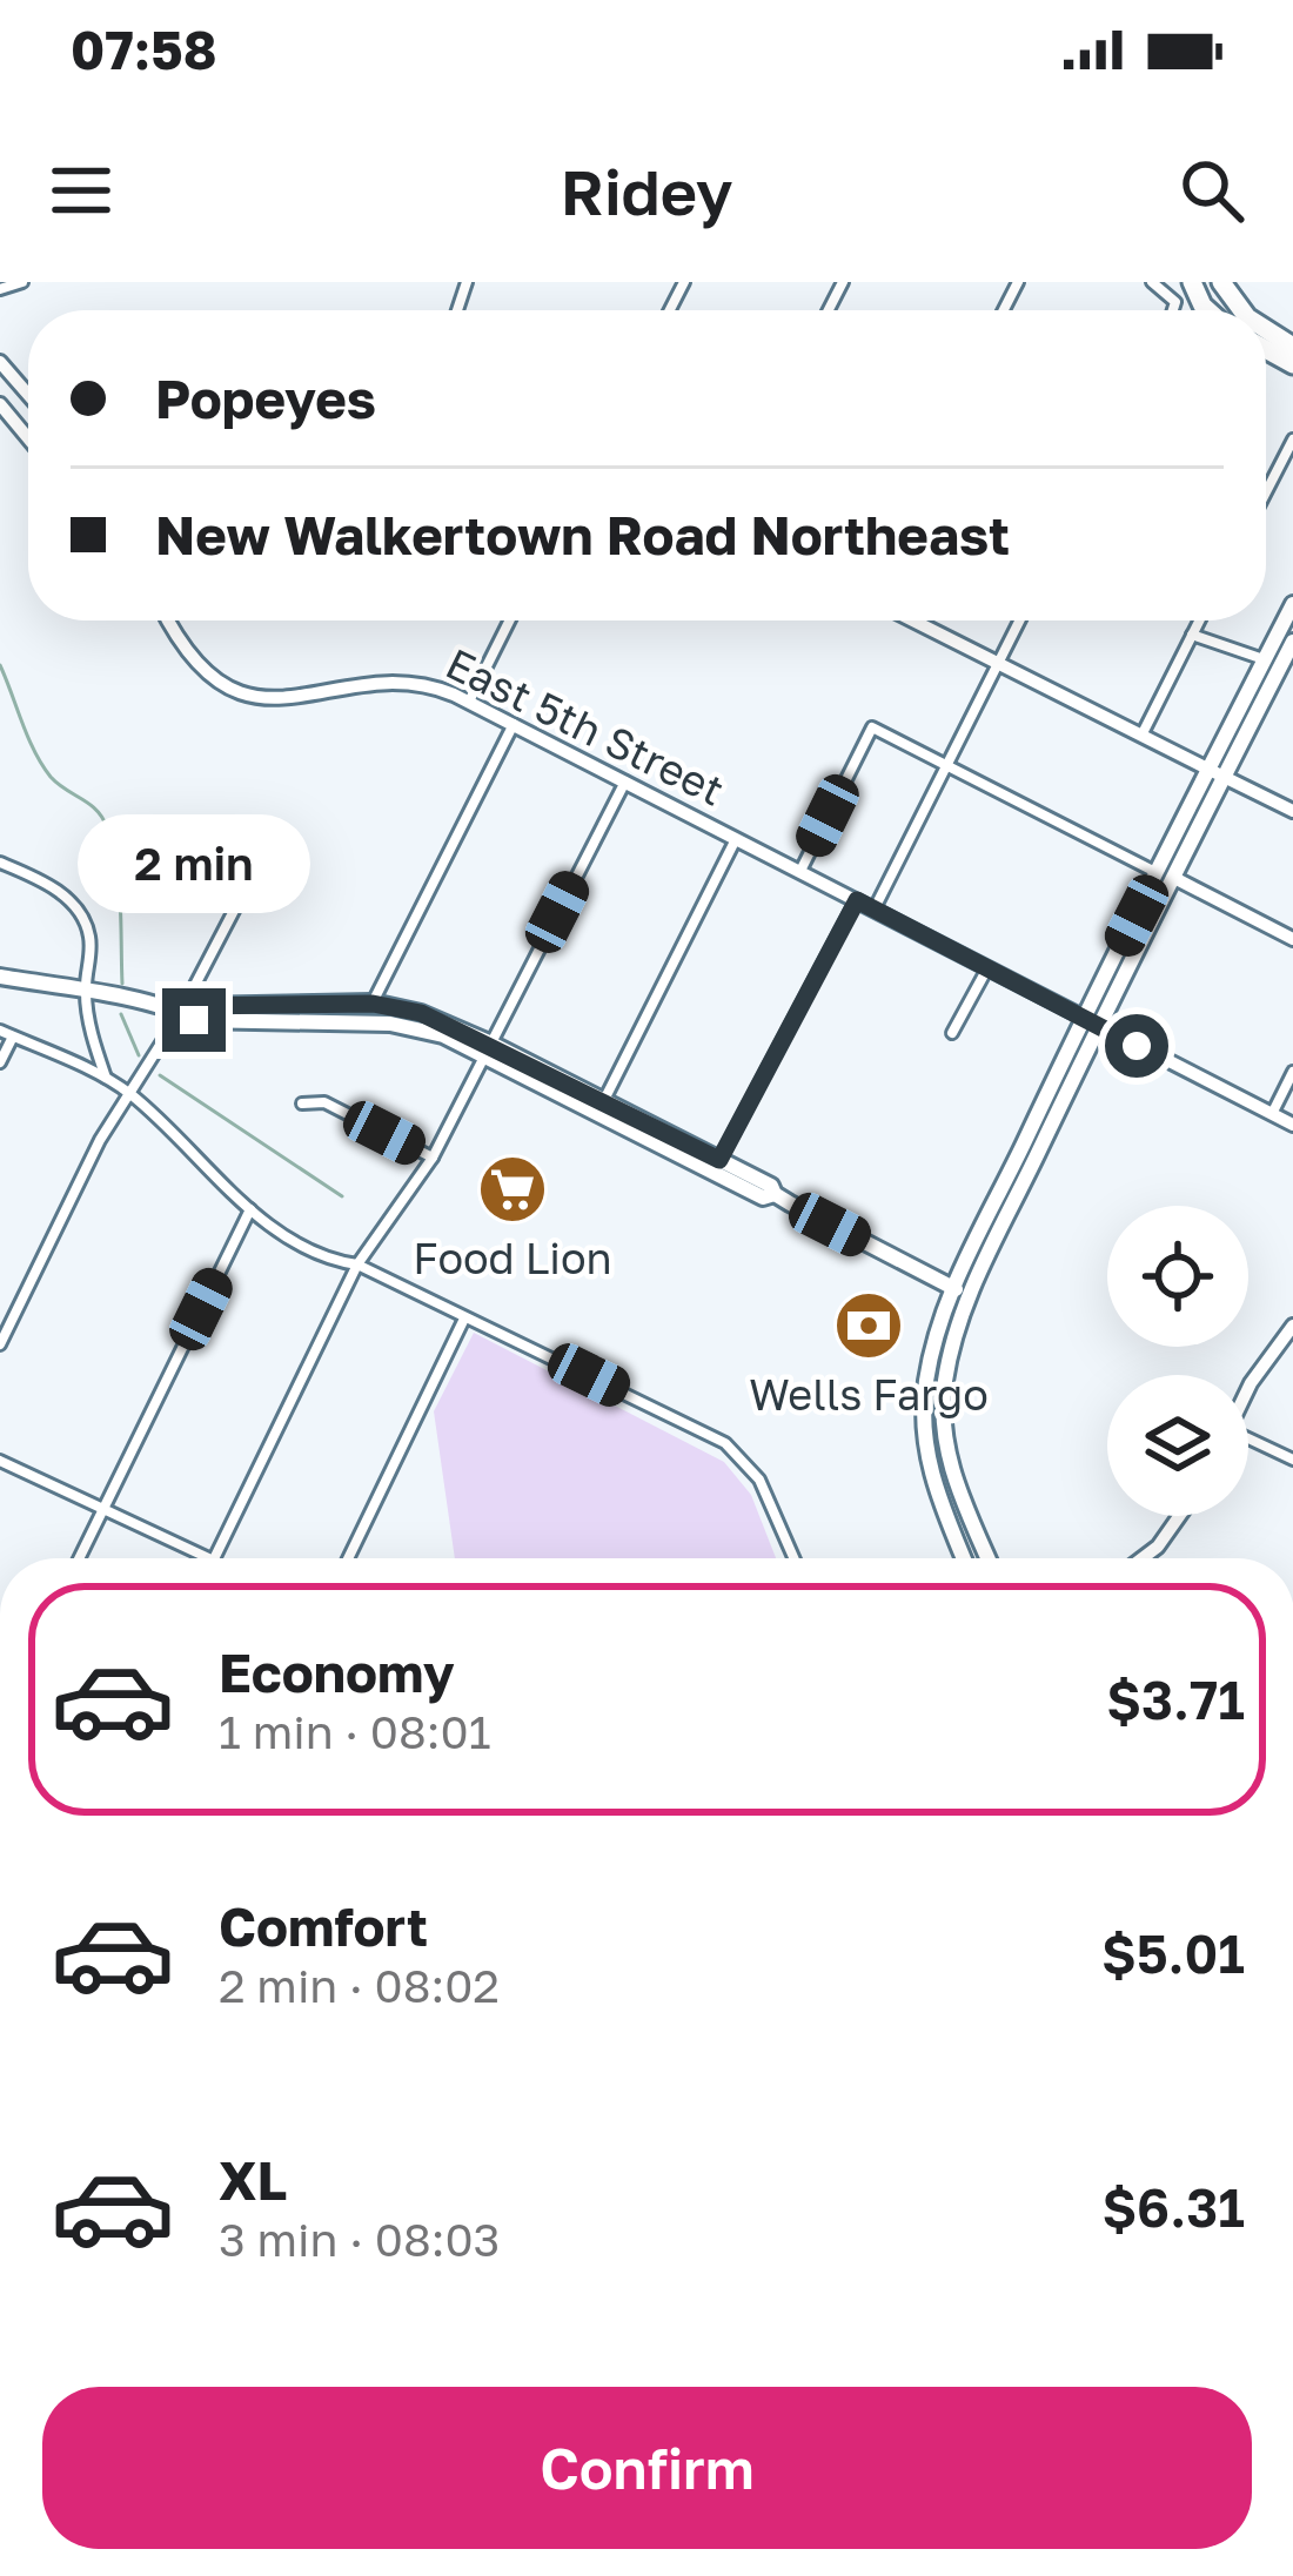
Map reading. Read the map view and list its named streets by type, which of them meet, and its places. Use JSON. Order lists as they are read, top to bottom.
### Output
{
  "streets": {
    "main road": ["East 5th Street"]
  },
  "places": {
    "supermarket": ["Food Lion"],
    "bank": ["Wells Fargo"]
  },
  "page": {
    "status": "07:58",
    "header": "Ridey",
    "banner": ["Popeyes", "New Walkertown Road Northeast"],
    "bubble": "2 min",
    "list": [
      {
        "name": "Economy",
        "note": "1 min · 08:01",
        "value": "$3.71"
      },
      {
        "name": "Comfort",
        "note": "2 min · 08:02",
        "value": "$5.01"
      },
      {
        "name": "XL",
        "note": "3 min · 08:03",
        "value": "$6.31"
      }
    ],
    "buttons": "Confirm"
  }
}
